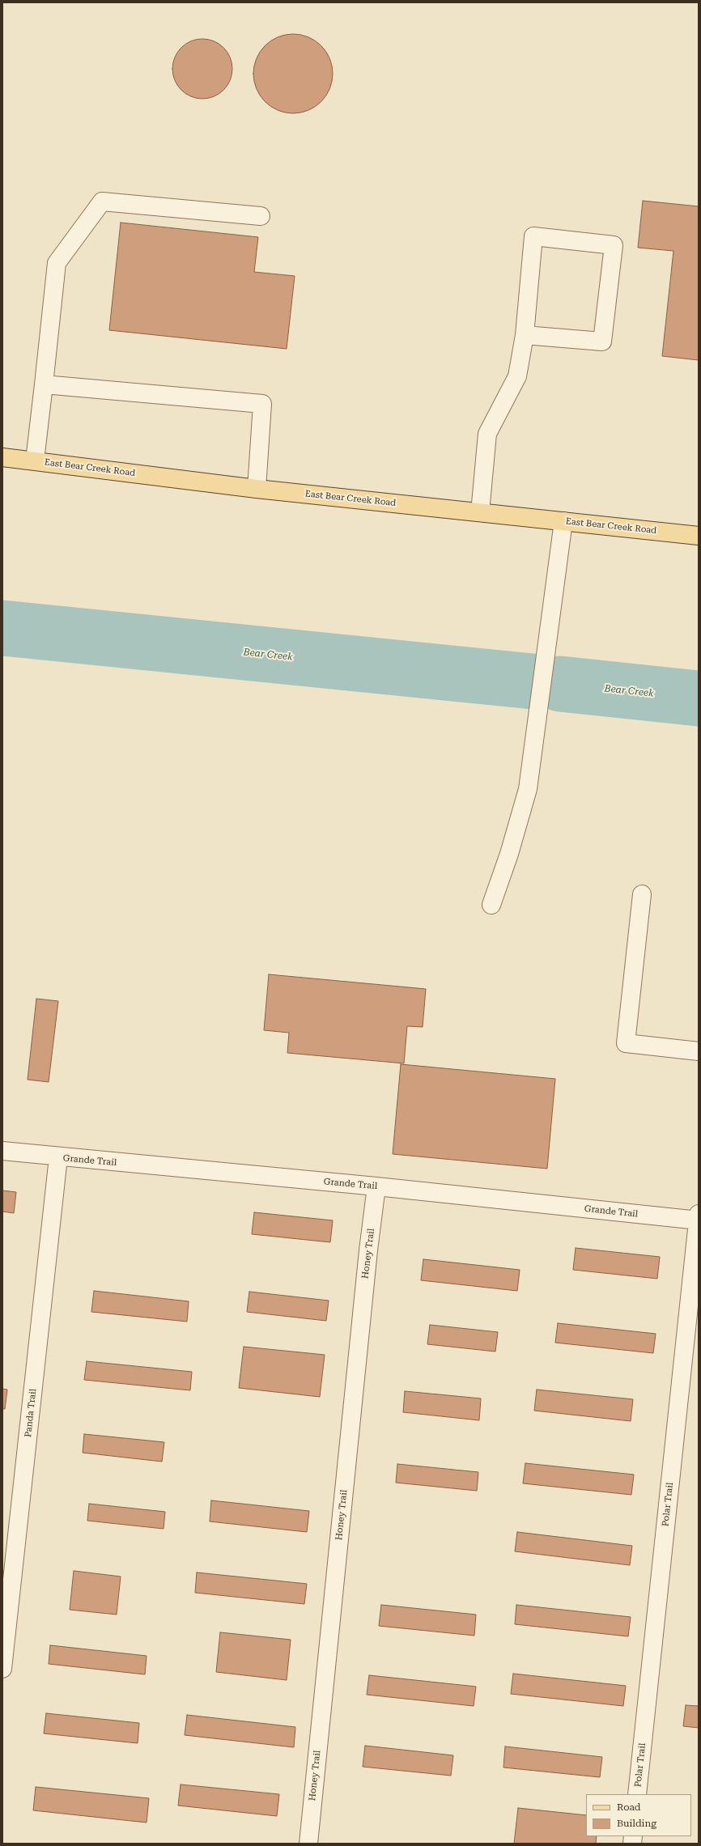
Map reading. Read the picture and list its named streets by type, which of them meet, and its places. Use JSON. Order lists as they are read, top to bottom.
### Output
{
  "streets": {
    "main road": ["East Bear Creek Road"],
    "street": [
      "Grande Trail",
      "Honey Trail",
      "Panda Trail",
      "Polar Trail"
    ]
  },
  "crossings": [
    ["Grande Trail", "Honey Trail"],
    ["Grande Trail", "Panda Trail"],
    ["Grande Trail", "Polar Trail"]
  ],
  "water": ["Bear Creek"],
  "legend": ["Road", "Building"]
}
